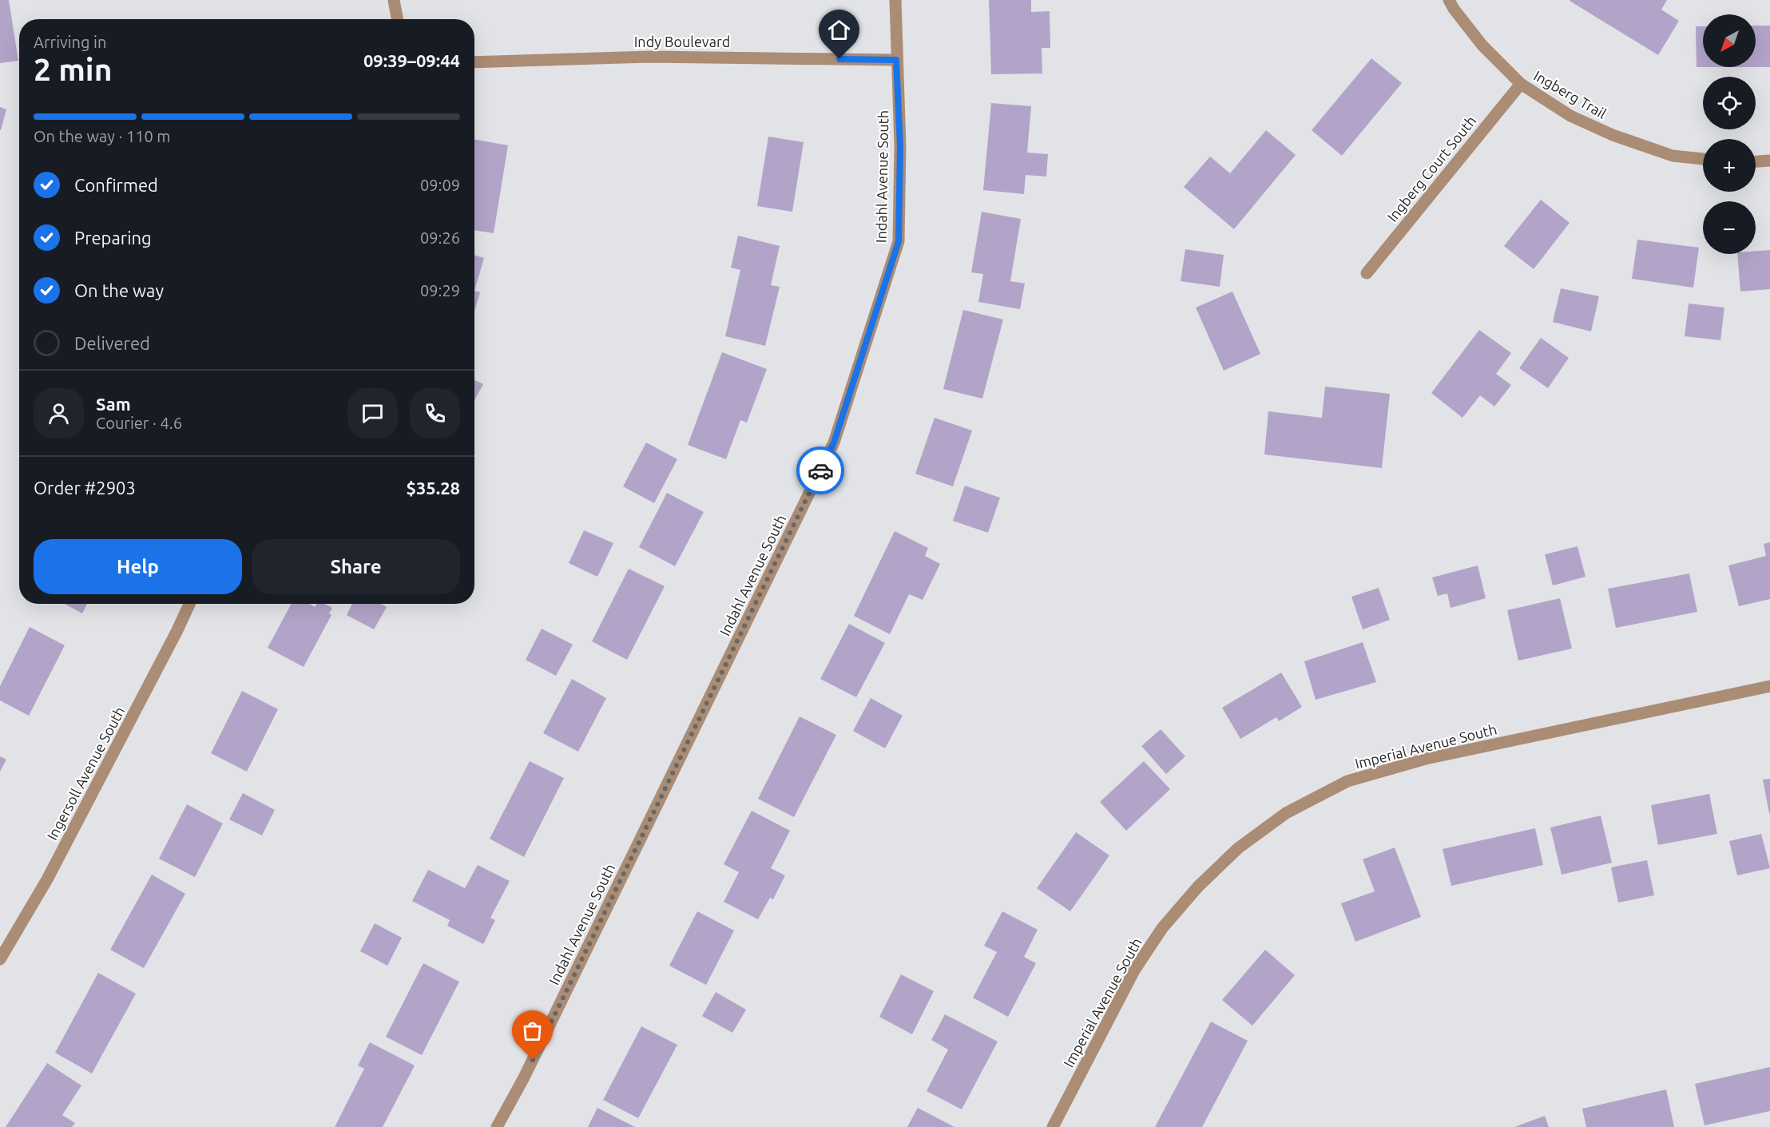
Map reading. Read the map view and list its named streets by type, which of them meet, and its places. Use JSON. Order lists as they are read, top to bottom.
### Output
{
  "streets": {
    "street": [
      "Indy Boulevard",
      "Ingberg Trail",
      "Ingberg Court South",
      "Indahl Avenue South",
      "Imperial Avenue South",
      "Ingersoll Avenue South"
    ]
  },
  "crossings": [
    ["Indy Boulevard", "Indahl Avenue South"],
    ["Ingberg Trail", "Ingberg Court South"]
  ],
  "north": "bottom left",
  "page": {
    "map_buttons": ["+", "−"],
    "heading": ["2 min", "Arriving in", "09:39–09:44"],
    "panel": [
      "Sam",
      "Courier · 4.6",
      "Order #2903",
      "$35.28"
    ],
    "bar": "On the way · 110 m",
    "list": [
      ["Confirmed", "09:09"],
      ["Preparing", "09:26"],
      ["On the way", "09:29"],
      "Delivered"
    ],
    "buttons": ["Help", "Share"]
  }
}
